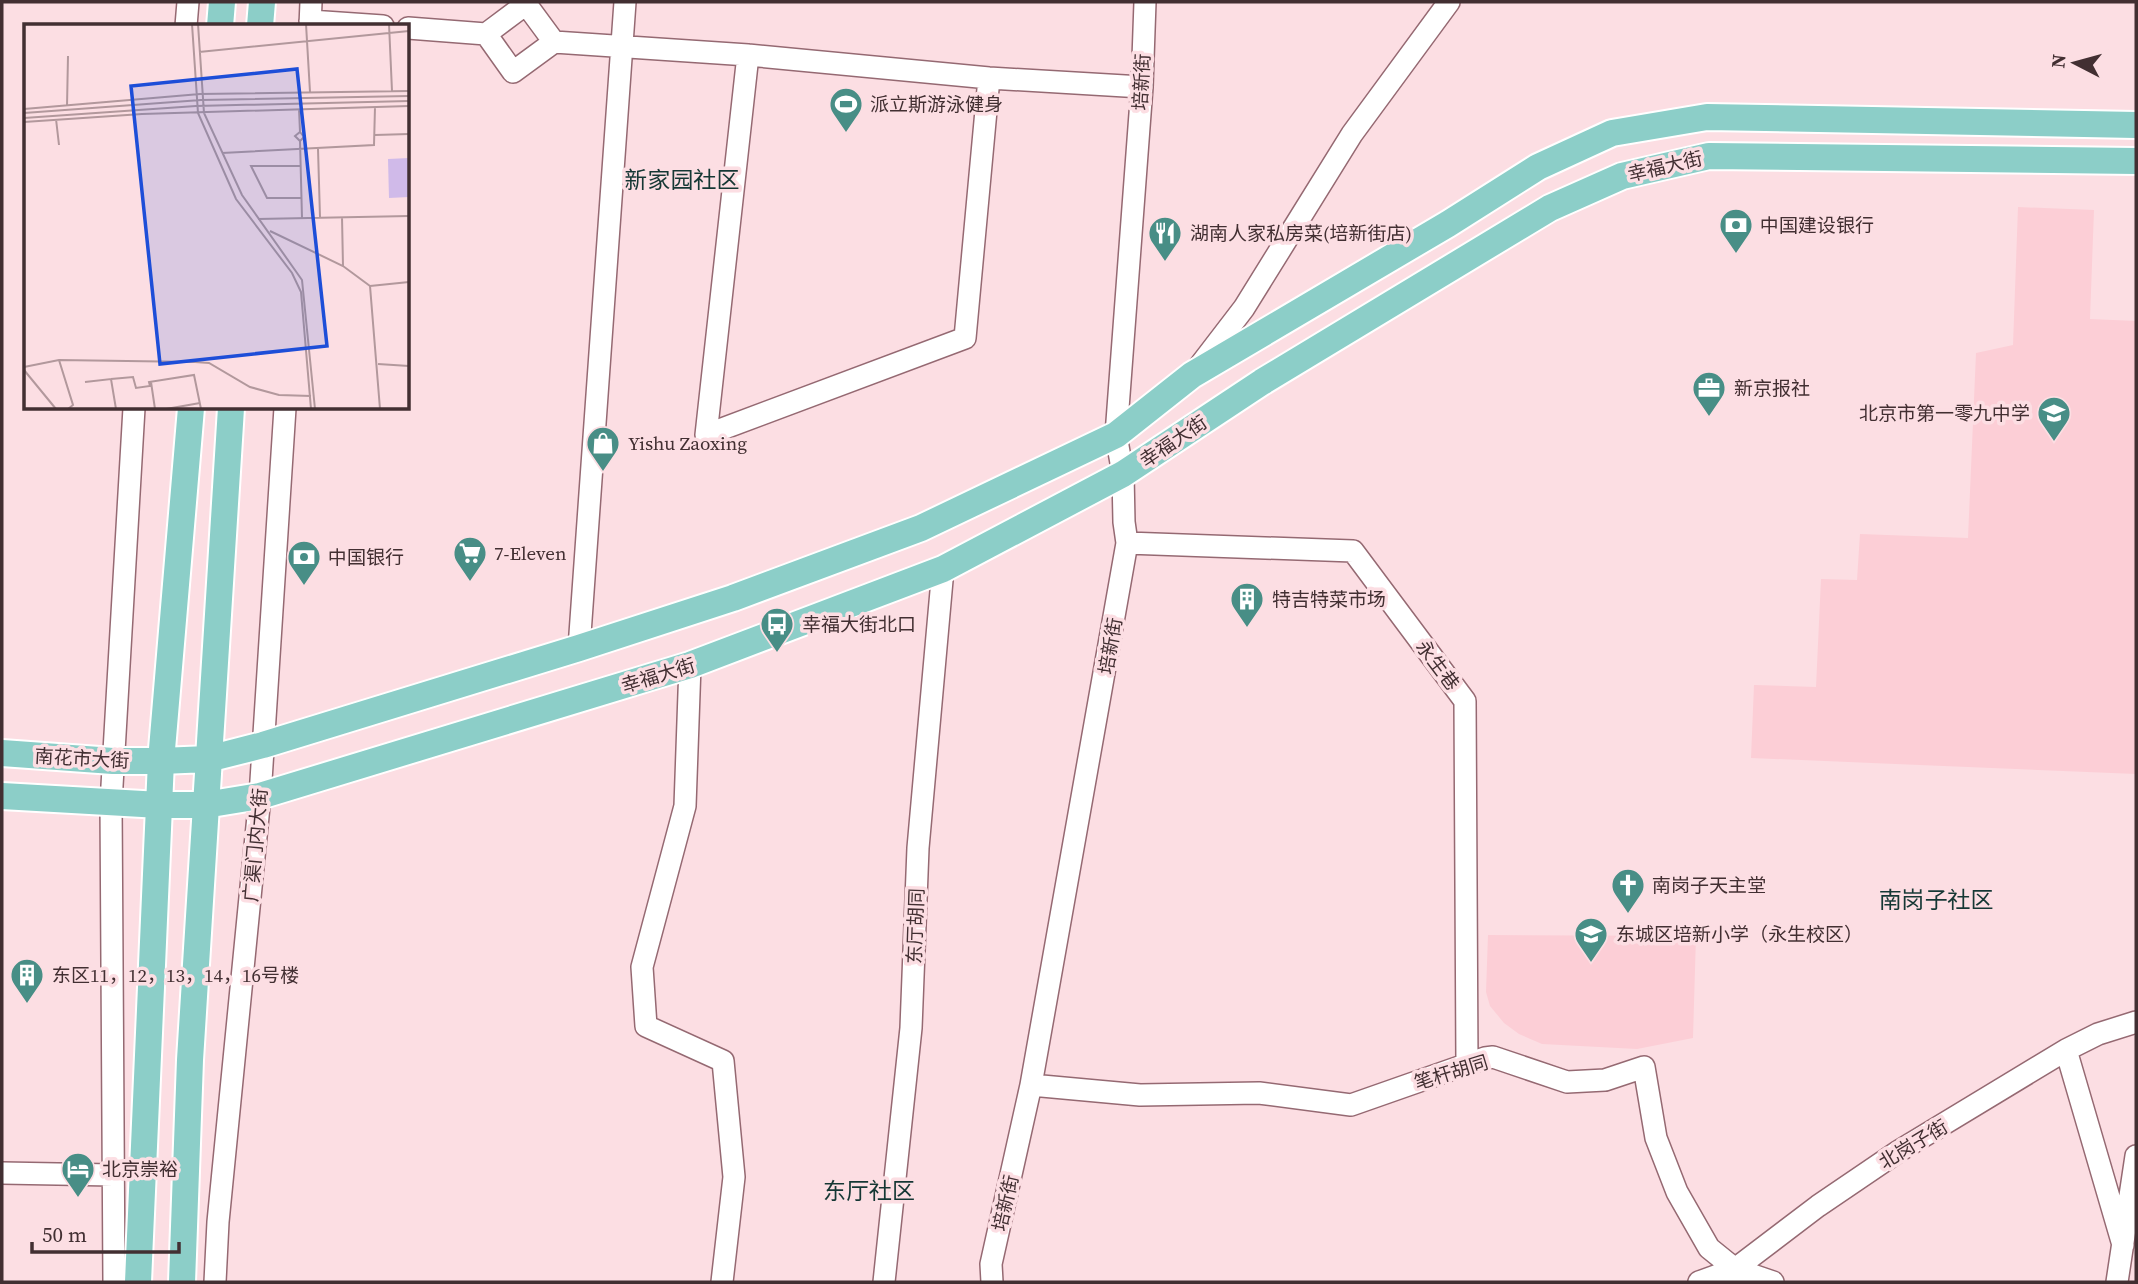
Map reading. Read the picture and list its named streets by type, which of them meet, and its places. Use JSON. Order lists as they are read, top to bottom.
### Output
{
  "streets": {
    "main road": ["幸福大街", "南花市大街"],
    "street": [
      "培新街",
      "永生巷",
      "广渠门内大街",
      "东厅胡同",
      "笔杆胡同",
      "北岗子街"
    ]
  },
  "crossings": [
    ["培新街", "幸福大街"],
    ["培新街", "永生巷"],
    ["培新街", "笔杆胡同"],
    ["幸福大街", "南花市大街"],
    ["幸福大街", "广渠门内大街"],
    ["幸福大街", "东厅胡同"],
    ["永生巷", "笔杆胡同"],
    ["笔杆胡同", "北岗子街"]
  ],
  "districts": ["新家园社区", "南岗子社区", "东厅社区"],
  "places": {
    "sports": ["派立斯游泳健身"],
    "bank": ["中国建设银行", "中国银行"],
    "restaurant": ["湖南人家私房菜(培新街店)"],
    "office": ["新京报社"],
    "school or university": ["北京市第一零九中学", "东城区培新小学（永生校区）"],
    "shop": ["Yishu Zaoxing"],
    "supermarket": ["7-Eleven"],
    "building": ["特吉特菜市场", "东区11，12，13，14，16号楼"],
    "bus stop": ["幸福大街北口"],
    "church": ["南岗子天主堂"],
    "hotel": ["北京崇裕"]
  },
  "scale_bar": "50 m",
  "north": "left"
}
